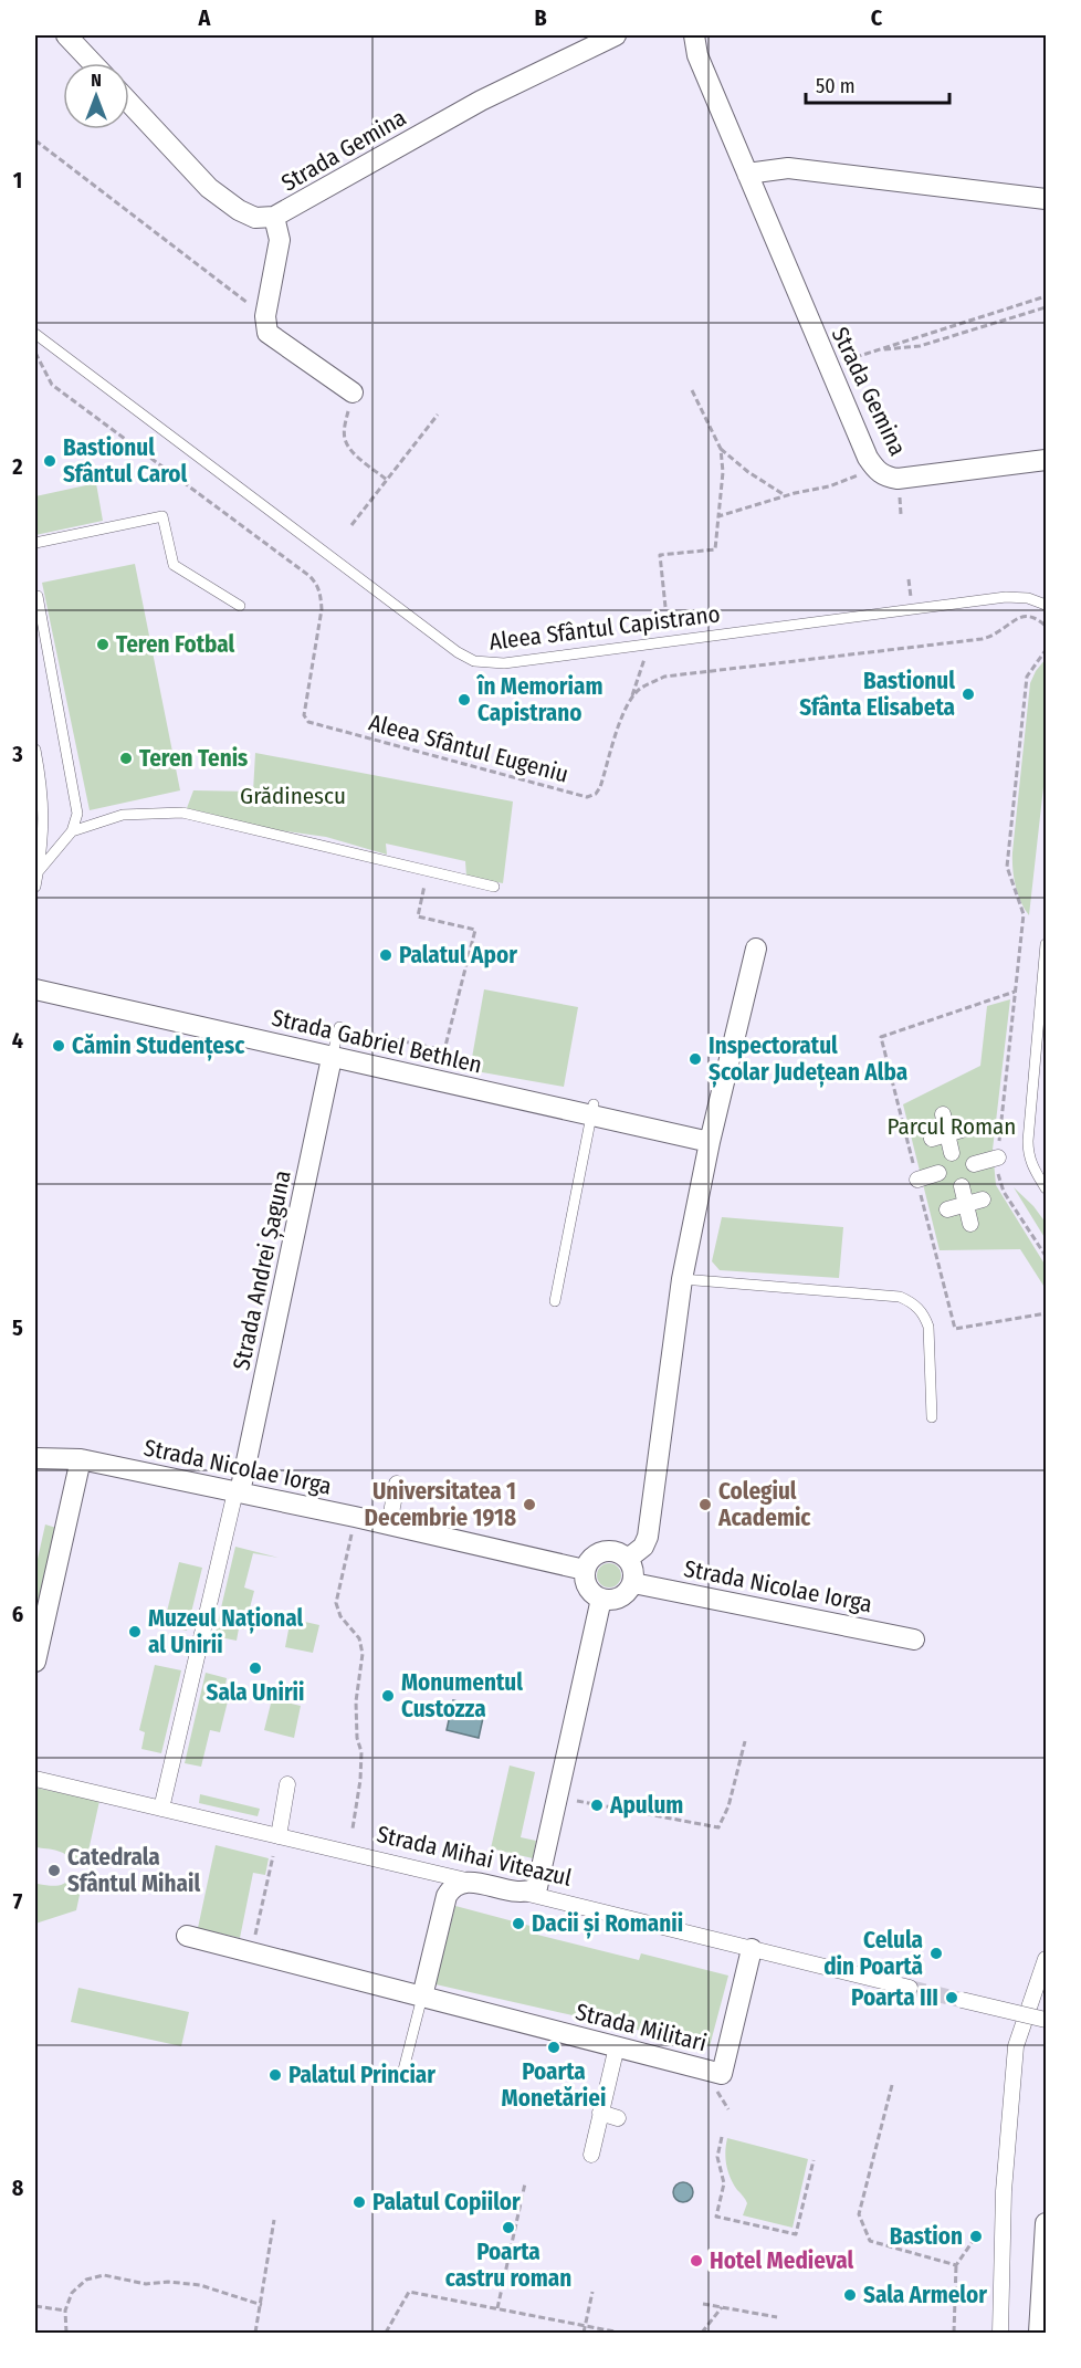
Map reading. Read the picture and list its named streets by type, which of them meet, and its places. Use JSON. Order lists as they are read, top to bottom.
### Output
{
  "streets": {
    "street": [
      "Strada Gemina",
      "Strada Gabriel Bethlen",
      "Strada Andrei Șaguna",
      "Strada Nicolae Iorga",
      "Strada Mihai Viteazul",
      "Strada Militari"
    ],
    "lane": ["Aleea Sfântul Capistrano"],
    "path": ["Aleea Sfântul Eugeniu"]
  },
  "crossings": [
    ["Strada Gabriel Bethlen", "Strada Andrei Șaguna"],
    ["Strada Andrei Șaguna", "Strada Nicolae Iorga"],
    ["Strada Mihai Viteazul", "Strada Militari"]
  ],
  "parks": ["Grădinescu", "Parcul Roman"],
  "places": [
    "Bastionul Sfântul Carol",
    "Teren Fotbal",
    "Bastionul Sfânta Elisabeta",
    "în Memoriam Capistrano",
    "Teren Tenis",
    "Palatul Apor",
    "Cămin Studențesc",
    "Inspectoratul Școlar Județean Alba",
    "Universitatea 1 Decembrie 1918",
    "Colegiul Academic",
    "Muzeul Național al Unirii",
    "Sala Unirii",
    "Monumentul Custozza",
    "Apulum",
    "Catedrala Sfântul Mihail",
    "Dacii și Romanii",
    "Celula din Poartă",
    "Poarta III",
    "Poarta Monetăriei",
    "Palatul Princiar",
    "Palatul Copiilor",
    "Poarta castru roman",
    "Bastion",
    "Hotel Medieval",
    "Sala Armelor"
  ],
  "scale_bar": "50 m",
  "north": "top",
  "grid": {
    "columns": ["A", "B", "C"],
    "rows": [
      "1",
      "2",
      "3",
      "4",
      "5",
      "6",
      "7",
      "8"
    ]
  }
}
